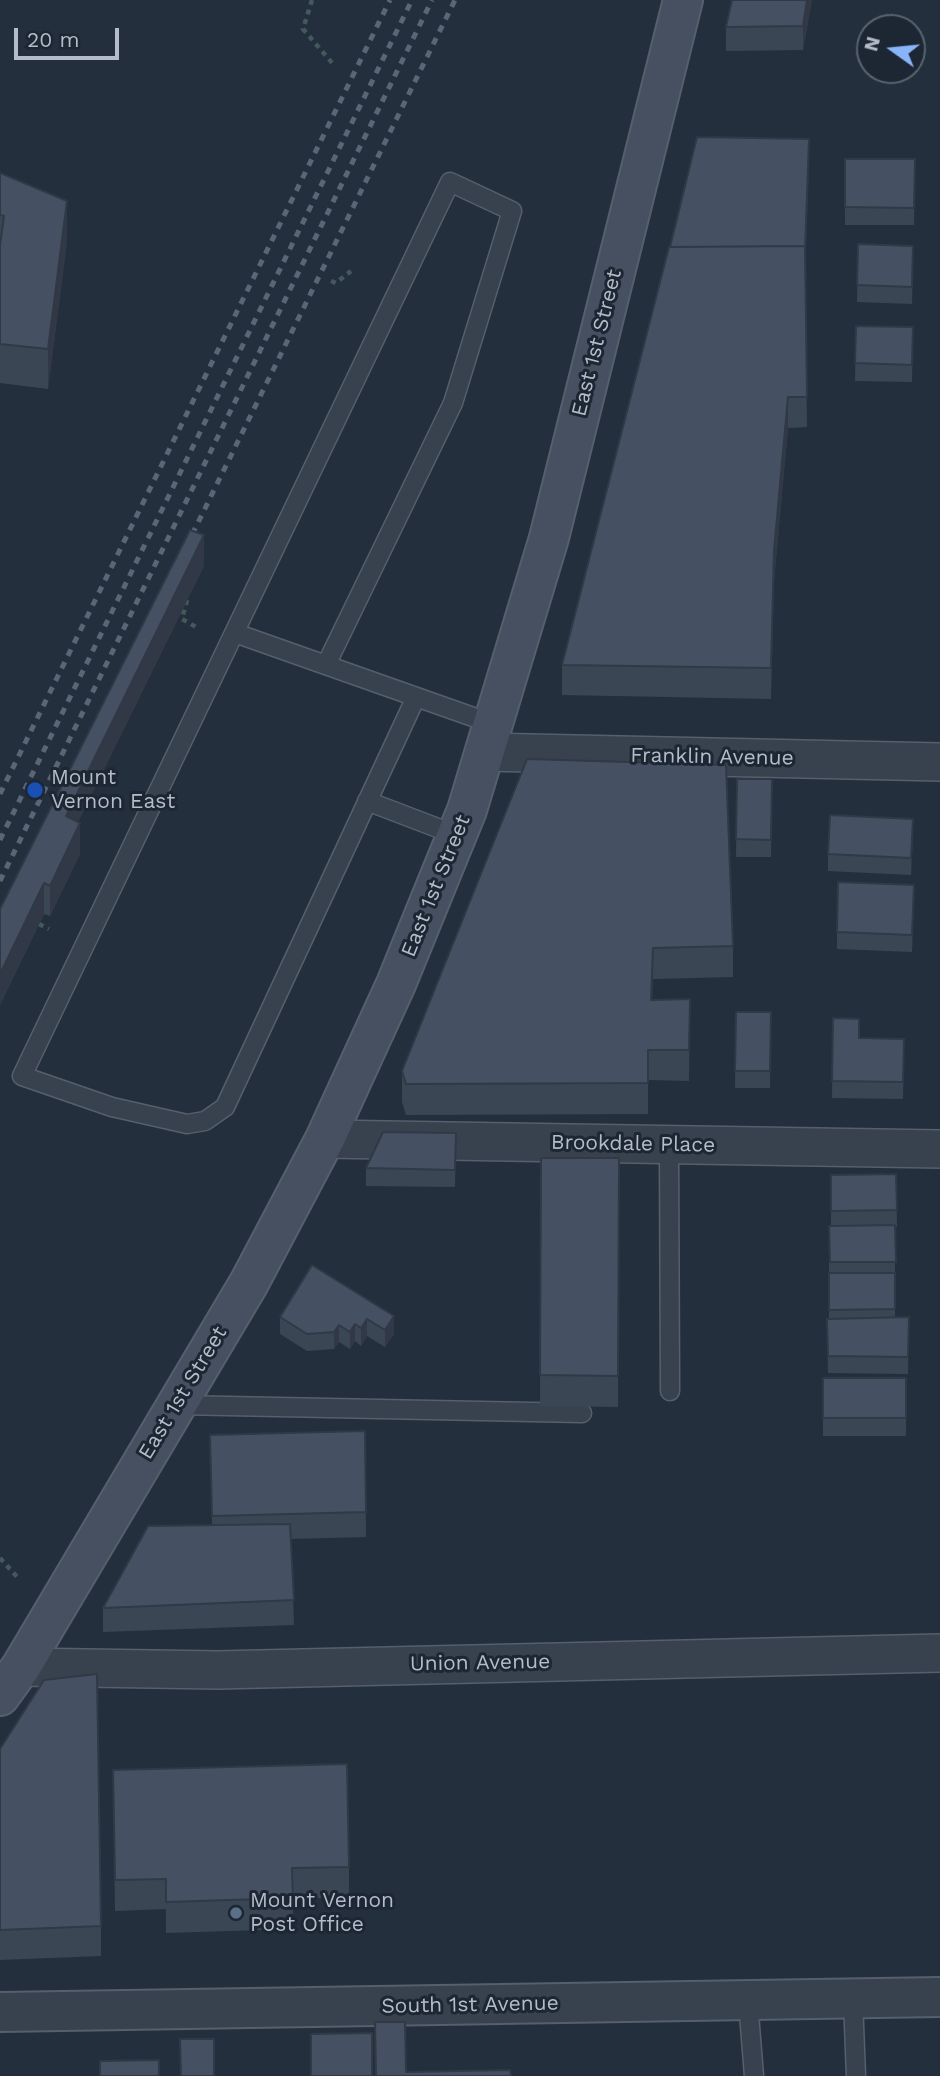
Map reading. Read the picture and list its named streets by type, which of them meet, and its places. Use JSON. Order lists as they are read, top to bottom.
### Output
{
  "streets": {
    "main road": ["East 1st Street"],
    "street": [
      "Franklin Avenue",
      "Brookdale Place",
      "Union Avenue",
      "South 1st Avenue"
    ]
  },
  "crossings": [
    ["East 1st Street", "Franklin Avenue"],
    ["East 1st Street", "Brookdale Place"],
    ["East 1st Street", "Union Avenue"]
  ],
  "places": ["Mount Vernon East", "Mount Vernon Post Office"],
  "scale_bar": "20 m",
  "north": "left"
}
